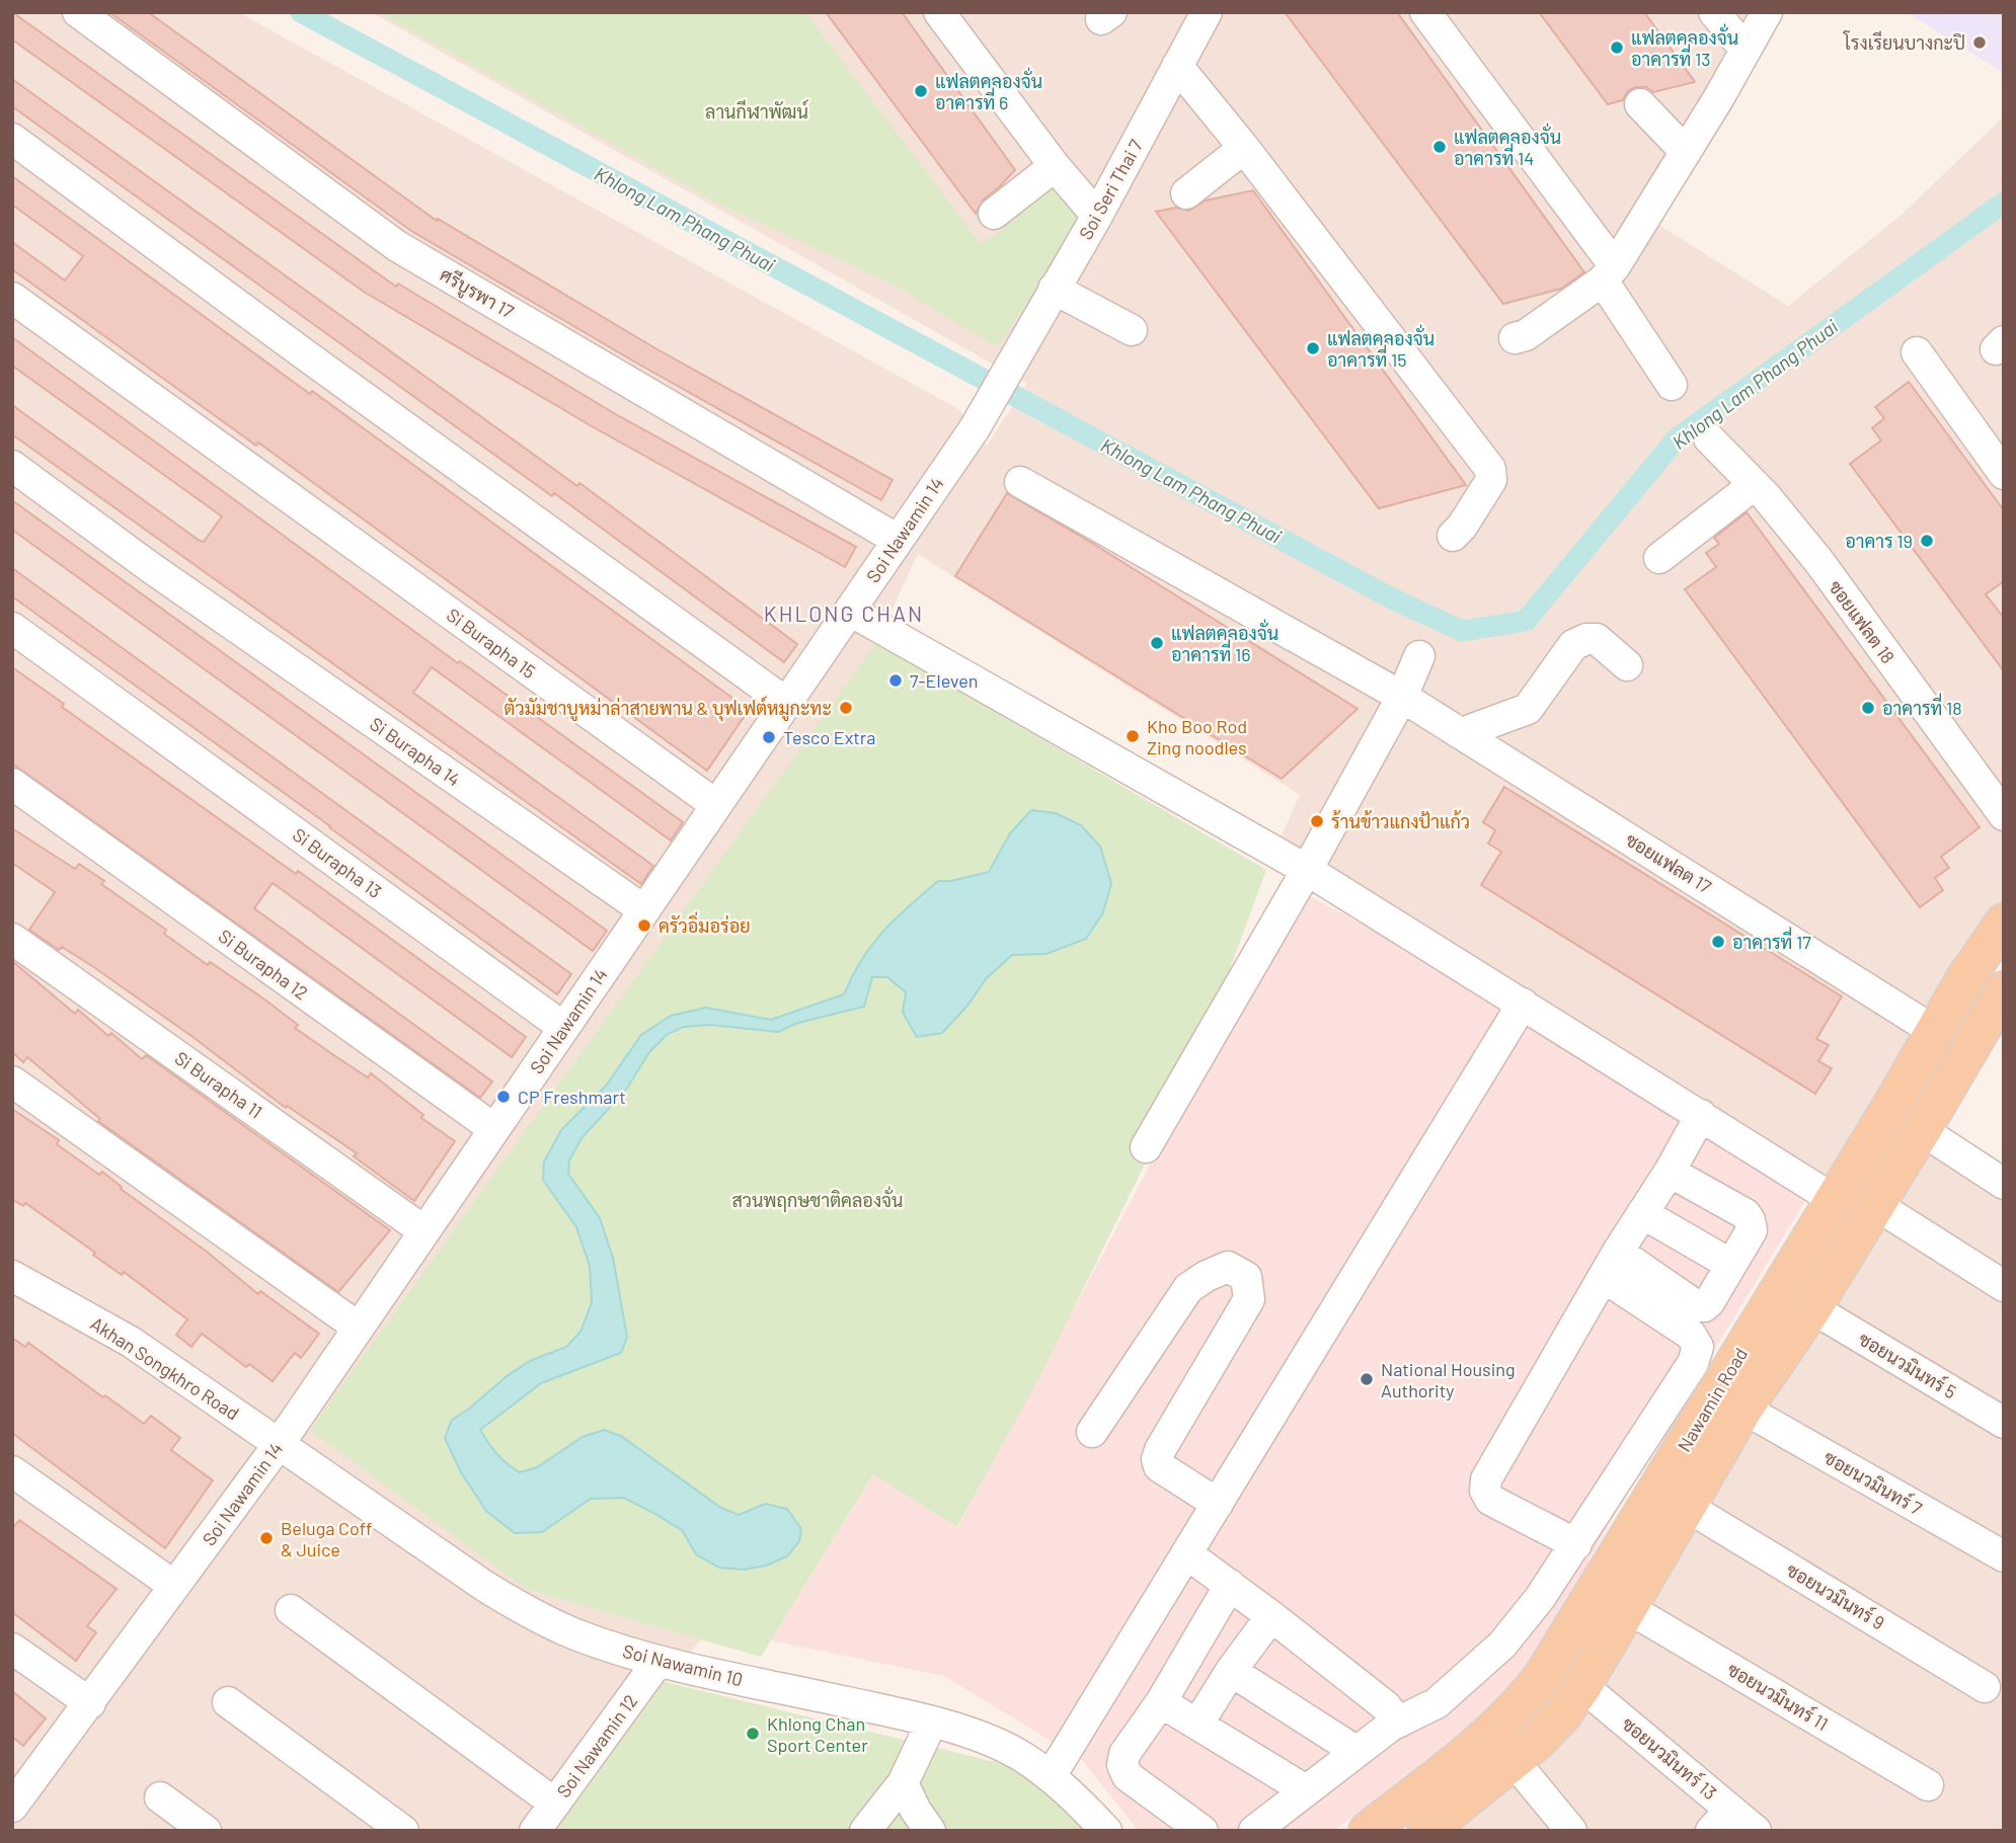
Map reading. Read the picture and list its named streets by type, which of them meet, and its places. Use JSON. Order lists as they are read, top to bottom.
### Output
{
  "streets": {
    "main road": ["Nawamin Road"],
    "street": [
      "Soi Seri Thai 7",
      "ศรีบูรพา 17",
      "Soi Nawamin 14",
      "ซอยแฟลต 18",
      "Si Burapha 15",
      "Si Burapha 14",
      "Si Burapha 13",
      "ซอยแฟลต 17",
      "Si Burapha 12",
      "Si Burapha 11",
      "ซอยนวมินทร์ 5",
      "Akhan Songkhro Road",
      "ซอยนวมินทร์ 7",
      "ซอยนวมินทร์ 9",
      "Soi Nawamin 10",
      "ซอยนวมินทร์ 11",
      "Soi Nawamin 12",
      "ซอยนวมินทร์ 13"
    ]
  },
  "crossings": [
    ["Soi Seri Thai 7", "Soi Nawamin 14"],
    ["ศรีบูรพา 17", "Soi Nawamin 14"],
    ["Soi Nawamin 14", "Si Burapha 15"],
    ["Soi Nawamin 14", "Si Burapha 14"],
    ["Soi Nawamin 14", "Si Burapha 13"],
    ["Soi Nawamin 14", "Si Burapha 12"],
    ["Soi Nawamin 14", "Si Burapha 11"],
    ["Soi Nawamin 14", "Akhan Songkhro Road"],
    ["Soi Nawamin 14", "Soi Nawamin 10"],
    ["ซอยแฟลต 17", "Nawamin Road"],
    ["ซอยนวมินทร์ 5", "Nawamin Road"],
    ["Akhan Songkhro Road", "Soi Nawamin 10"],
    ["Nawamin Road", "ซอยนวมินทร์ 7"],
    ["Nawamin Road", "ซอยนวมินทร์ 9"],
    ["Nawamin Road", "ซอยนวมินทร์ 11"],
    ["Nawamin Road", "ซอยนวมินทร์ 13"],
    ["Soi Nawamin 10", "Soi Nawamin 12"]
  ],
  "districts": ["KHLONG CHAN"],
  "water": ["Khlong Lam Phang Phuai"],
  "parks": ["ลานกีฬาพัฒน์", "สวนพฤกษชาติคลองจั่น"],
  "places": [
    "โรงเรียนบางกะปิ",
    "แฟลตคลองจั่น อาคารที่ 13",
    "แฟลตคลองจั่น อาคารที่ 6",
    "แฟลตคลองจั่น อาคารที่ 14",
    "แฟลตคลองจั่น อาคารที่ 15",
    "อาคาร 19",
    "แฟลตคลองจั่น อาคารที่ 16",
    "7-Eleven",
    "ตัวมัมชาบูหม่าล่าสายพาน & บุฟเฟต์หมูกะทะ",
    "อาคารที่ 18",
    "Kho Boo Rod Zing noodles",
    "Tesco Extra",
    "ร้านข้าวแกงป้าแก้ว",
    "ครัวอิ่มอร่อย",
    "อาคารที่ 17",
    "CP Freshmart",
    "National Housing Authority",
    "Beluga Coff & Juice",
    "Khlong Chan Sport Center"
  ]
}
